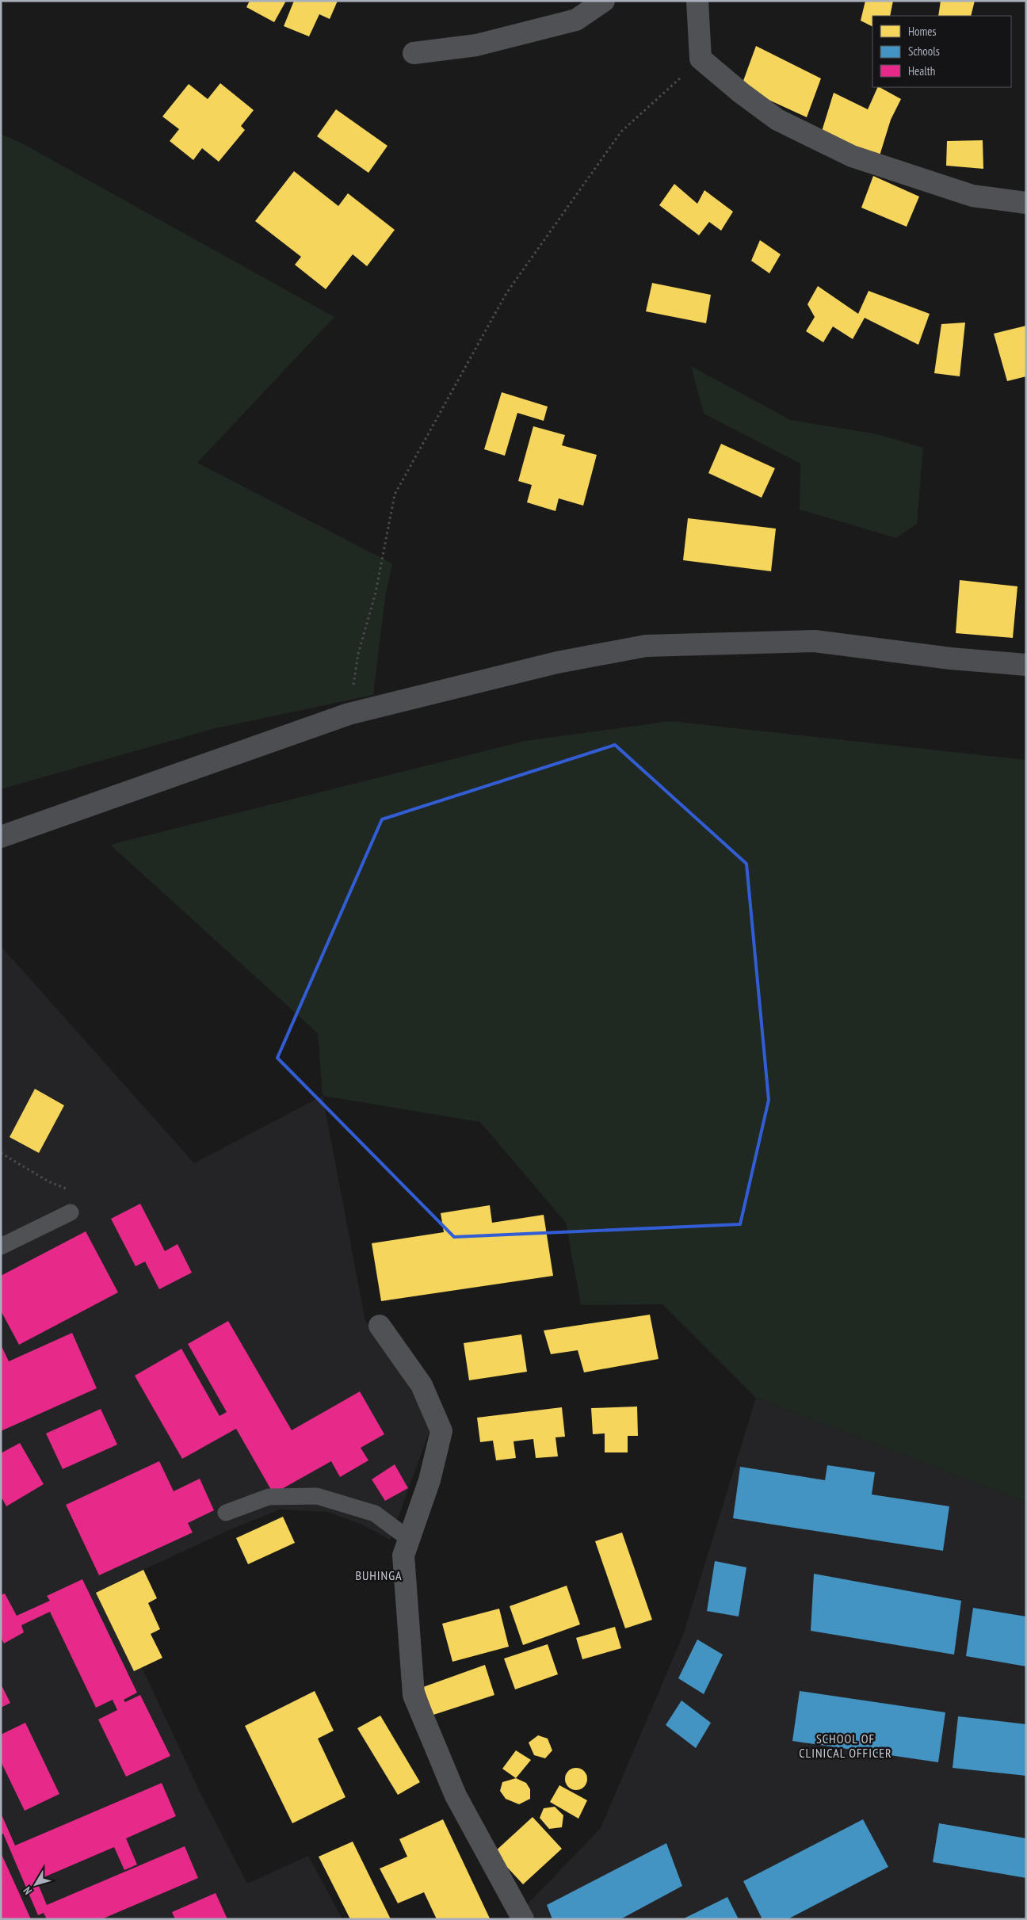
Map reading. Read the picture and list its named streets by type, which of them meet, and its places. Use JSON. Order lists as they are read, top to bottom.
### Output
{
  "districts": ["BUHINGA", "SCHOOL OF CLINICAL OFFICER"],
  "legend": ["Homes", "Schools", "Health"],
  "north": "bottom left"
}
